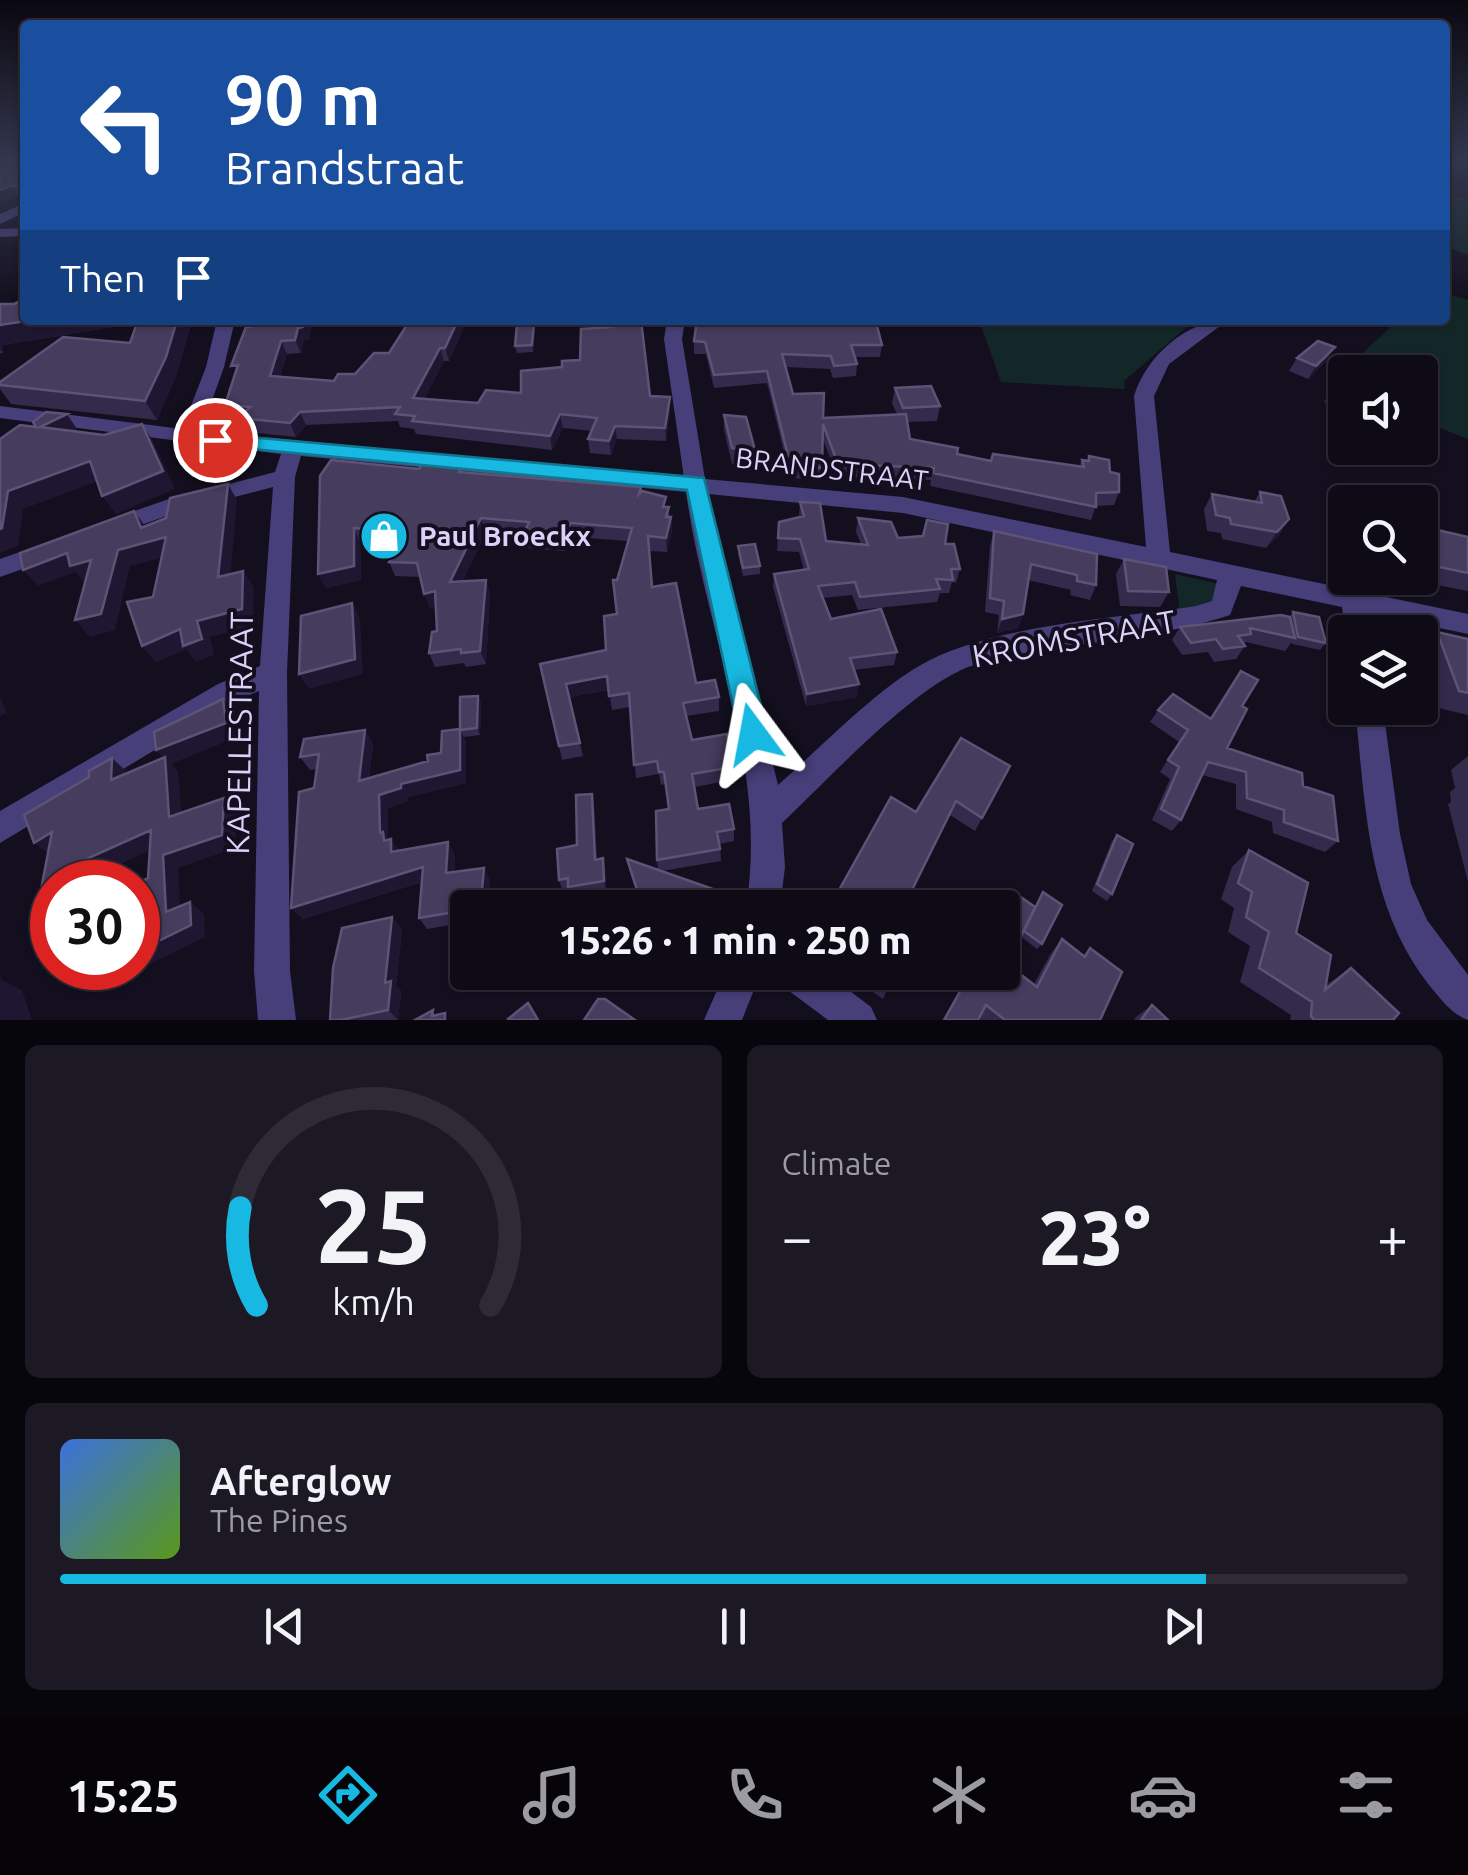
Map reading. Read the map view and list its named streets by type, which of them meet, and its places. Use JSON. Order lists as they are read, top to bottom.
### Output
{
  "streets": {
    "street": ["BRANDSTRAAT", "KROMSTRAAT", "KAPELLESTRAAT"]
  },
  "crossings": [
    ["BRANDSTRAAT", "KROMSTRAAT"],
    ["BRANDSTRAAT", "KAPELLESTRAAT"]
  ],
  "places": {
    "shop": ["Paul Broeckx"]
  },
  "page": {
    "turn": ["90 m", "Brandstraat"],
    "then": "Then",
    "limit": "30",
    "trip": "15:26 · 1 min · 250 m",
    "tile": "Climate",
    "heat": ["−", "23°", "+"],
    "song": ["Afterglow", "The Pines"],
    "tabs": "15:25",
    "gauge": ["25", "km/h"]
  }
}
